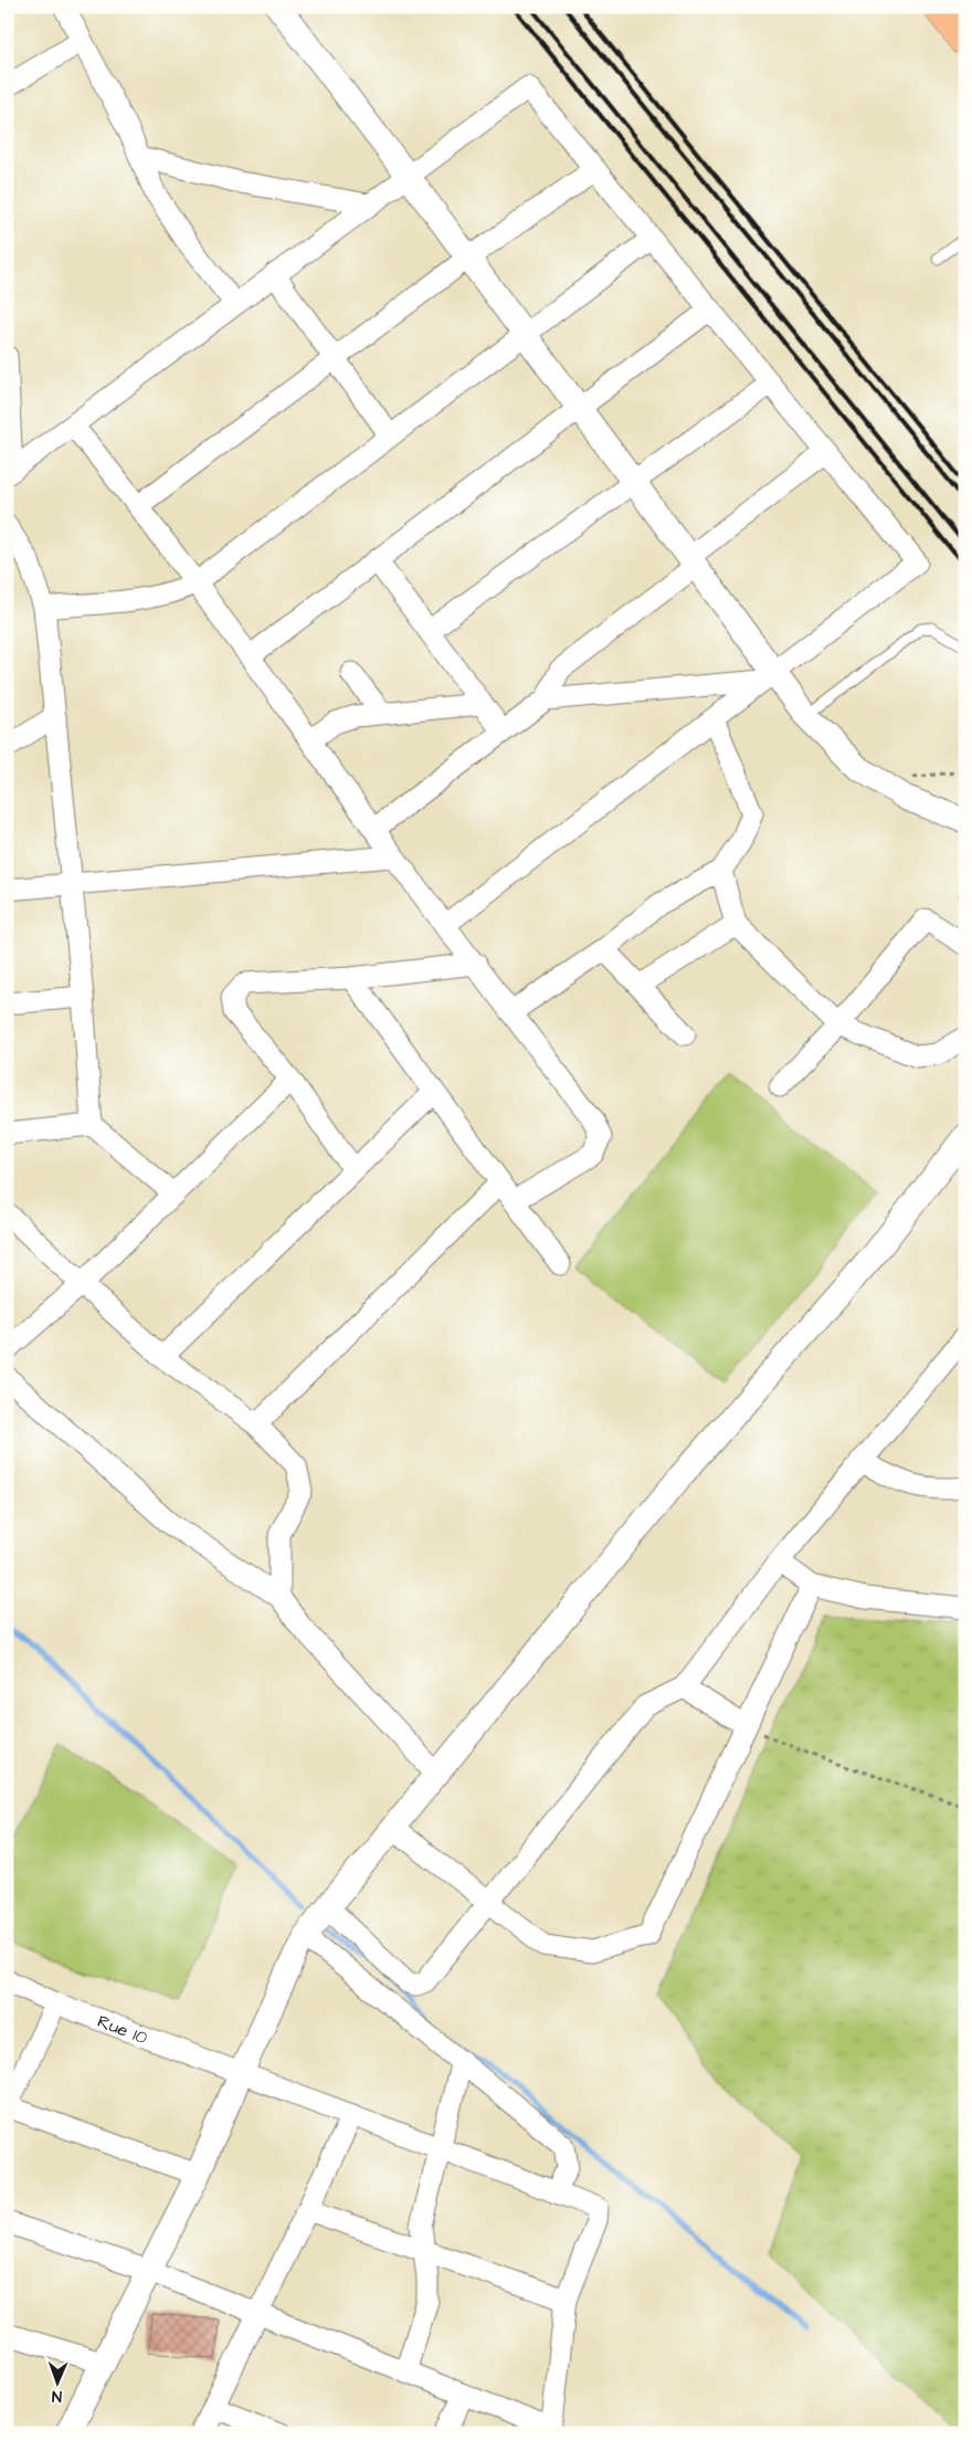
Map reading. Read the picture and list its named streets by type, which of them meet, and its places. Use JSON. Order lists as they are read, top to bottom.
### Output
{
  "streets": {
    "street": ["Rue 10"]
  },
  "north": "bottom"
}
